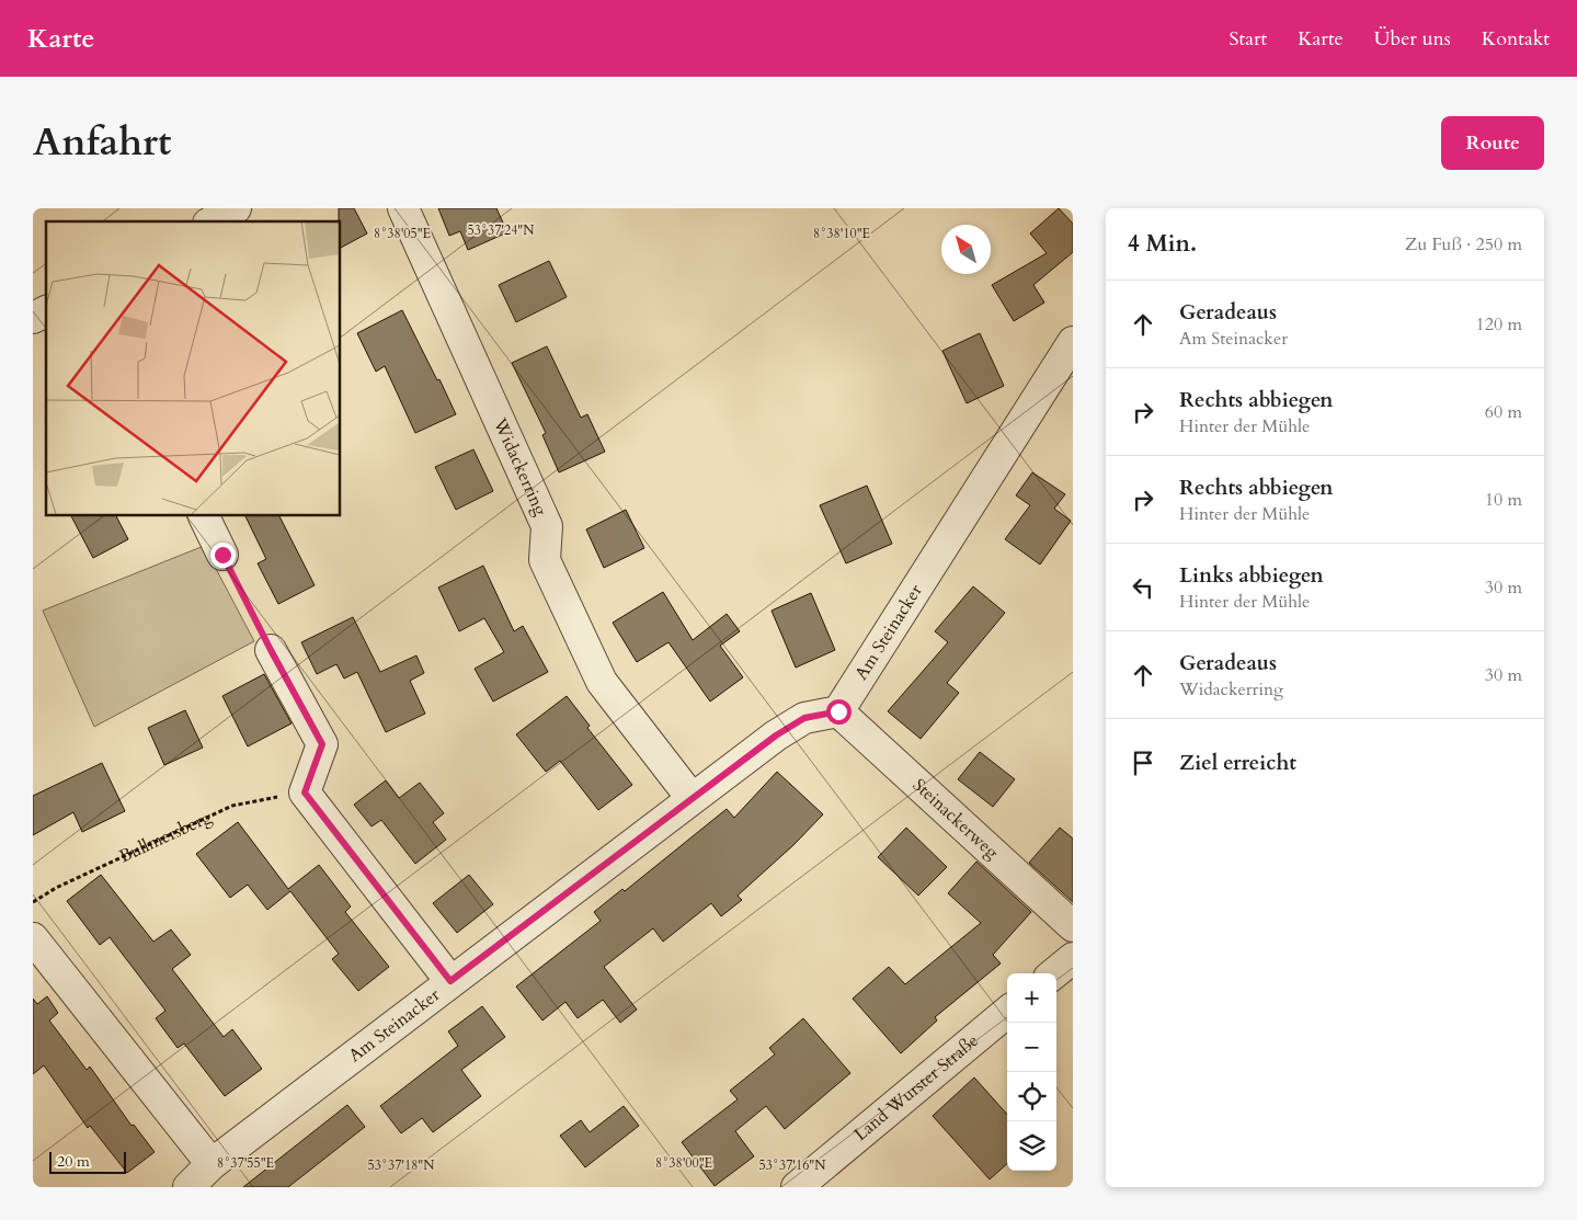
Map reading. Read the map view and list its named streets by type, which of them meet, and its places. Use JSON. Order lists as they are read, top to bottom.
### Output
{
  "streets": {
    "street": [
      "Widackerring",
      "Am Steinacker",
      "Steinackerweg",
      "Land Wurster Straße"
    ],
    "path": ["Bullmersberg"]
  },
  "crossings": [
    ["Widackerring", "Am Steinacker"],
    ["Am Steinacker", "Steinackerweg"]
  ],
  "scale_bar": "20 m",
  "north": "top left",
  "page": {
    "header": "Karte",
    "nav": [
      "Start",
      "Karte",
      "Über uns",
      "Kontakt"
    ],
    "title": "Anfahrt",
    "buttons": "Route",
    "heading": ["4 Min.", "Zu Fuß · 250 m"],
    "list": [
      ["Geradeaus", "Am Steinacker", "120 m"],
      ["Rechts abbiegen", "Hinter der Mühle", "60 m"],
      ["Rechts abbiegen", "Hinter der Mühle", "10 m"],
      ["Links abbiegen", "Hinter der Mühle", "30 m"],
      ["Geradeaus", "Widackerring", "30 m"],
      "Ziel erreicht"
    ],
    "map_buttons": ["+", "−"],
    "scale": "20 m"
  },
  "coordinates": [
    "53°37'24\"N",
    "8°38'05\"E",
    "8°38'10\"E",
    "8°37'55\"E",
    "8°38'00\"E",
    "53°37'18\"N",
    "53°37'16\"N"
  ]
}
